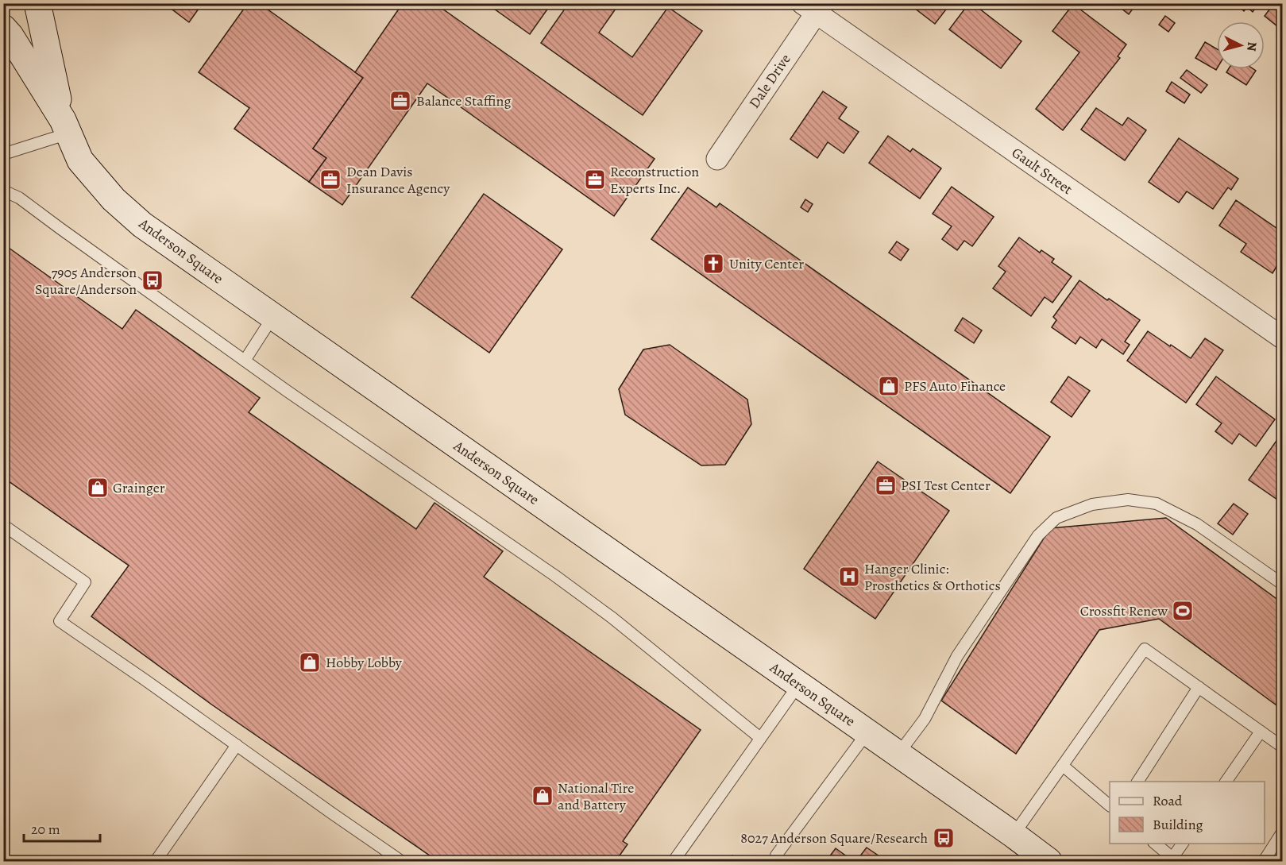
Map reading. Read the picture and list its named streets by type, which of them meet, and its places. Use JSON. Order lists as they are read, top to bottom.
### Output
{
  "streets": {
    "main road": ["Anderson Square"],
    "street": ["Dale Drive", "Gault Street"]
  },
  "crossings": [
    ["Dale Drive", "Gault Street"]
  ],
  "places": {
    "office": [
      "Balance Staffing",
      "Dean Davis Insurance Agency",
      "Reconstruction Experts Inc.",
      "PSI Test Center"
    ],
    "church": ["Unity Center"],
    "bus stop": ["7905 Anderson Square/Anderson", "8027 Anderson Square/Research"],
    "shop": [
      "PFS Auto Finance",
      "Grainger",
      "Hobby Lobby",
      "National Tire and Battery"
    ],
    "hospital": ["Hanger Clinic: Prosthetics & Orthotics"],
    "sports": ["Crossfit Renew"]
  },
  "legend": ["Road", "Building"],
  "scale_bar": "20 m",
  "north": "right"
}
